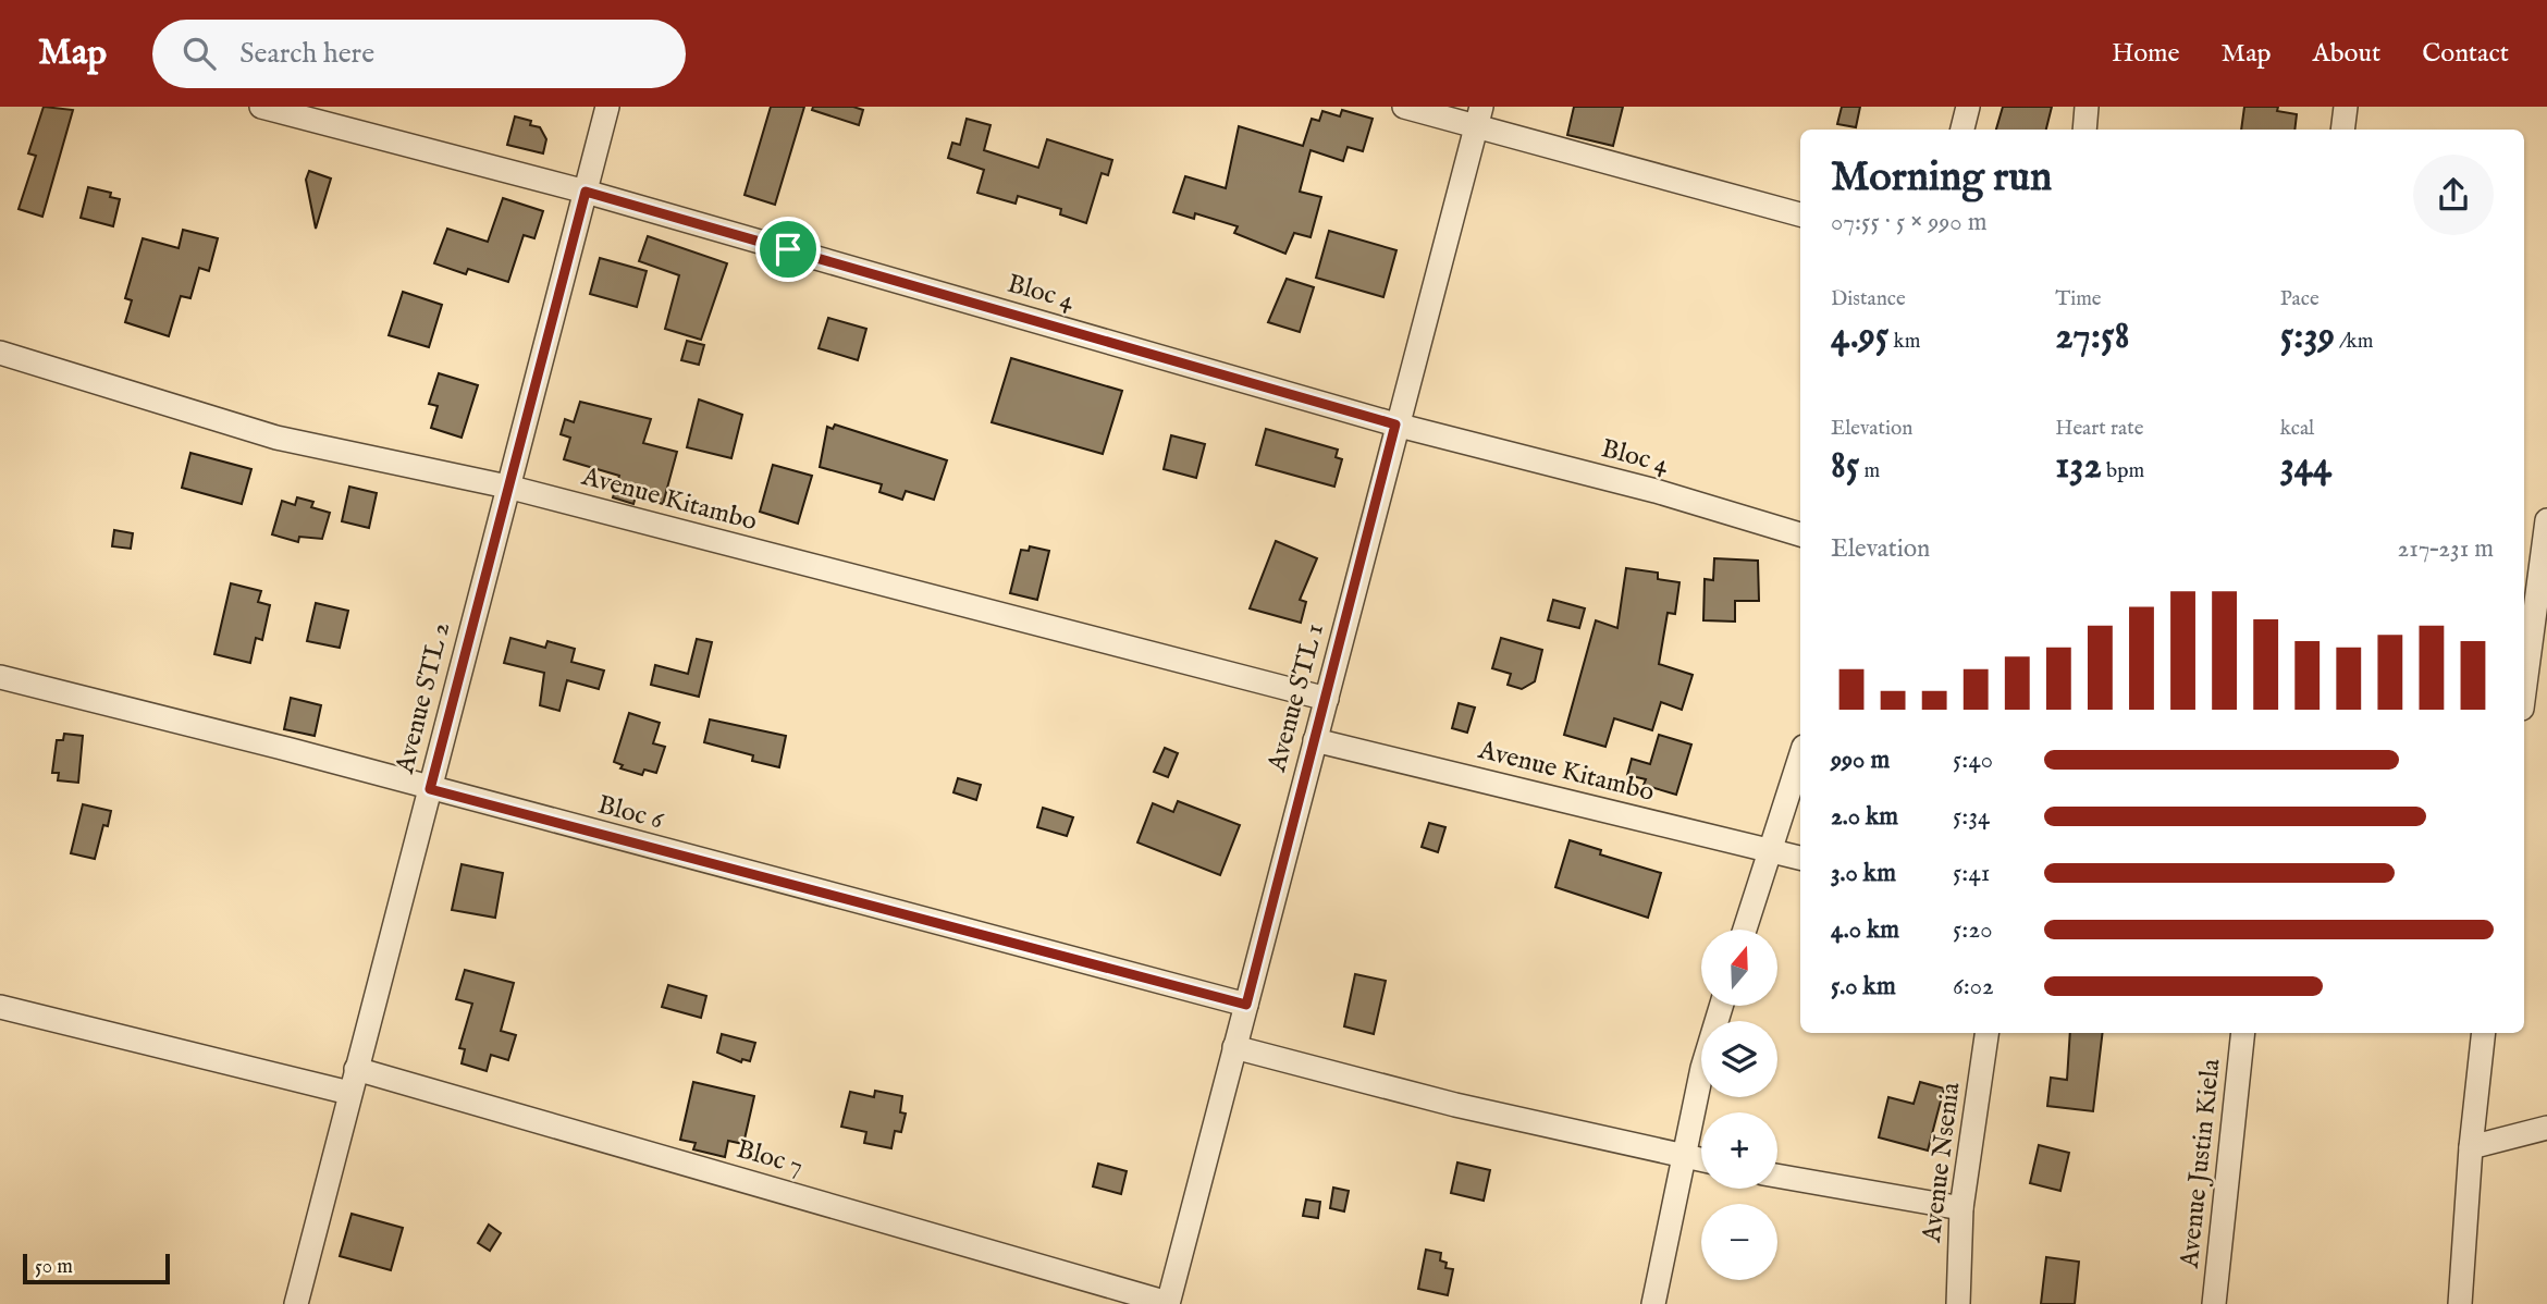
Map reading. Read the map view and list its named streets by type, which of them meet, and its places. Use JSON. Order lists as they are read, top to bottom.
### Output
{
  "streets": {
    "street": [
      "Bloc 4",
      "Avenue Kitambo",
      "Avenue STL 2",
      "Avenue STL 1",
      "Bloc 6",
      "Bloc 7",
      "Avenue Nsenia",
      "Avenue Justin Kiela"
    ]
  },
  "crossings": [
    ["Bloc 4", "Avenue STL 2"],
    ["Bloc 4", "Avenue STL 1"],
    ["Avenue Kitambo", "Avenue STL 2"],
    ["Avenue Kitambo", "Avenue STL 1"],
    ["Avenue STL 2", "Bloc 6"],
    ["Avenue STL 2", "Bloc 7"],
    ["Avenue STL 1", "Bloc 6"],
    ["Avenue STL 1", "Bloc 7"]
  ],
  "scale_bar": "50 m",
  "north": "top",
  "page": {
    "header": "Map",
    "search": "Search here",
    "nav": [
      "Home",
      "Map",
      "About",
      "Contact"
    ],
    "heading": ["Morning run", "07:55 · 5 × 990 m"],
    "stats": [
      ["Distance", "4.95 km"],
      ["Time", "27:58"],
      ["Pace", "5:39 /km"],
      ["Elevation", "85 m"],
      ["Heart rate", "132 bpm"],
      ["kcal", "344"]
    ],
    "chart": ["Elevation", "217–231 m"],
    "list": [
      {
        "name": "990 m",
        "note": "5:40"
      },
      {
        "name": "2.0 km",
        "note": "5:34"
      },
      {
        "name": "3.0 km",
        "note": "5:41"
      },
      {
        "name": "4.0 km",
        "note": "5:20"
      },
      {
        "name": "5.0 km",
        "note": "6:02"
      }
    ],
    "map_buttons": ["+", "−"],
    "scale": "50 m"
  }
}
